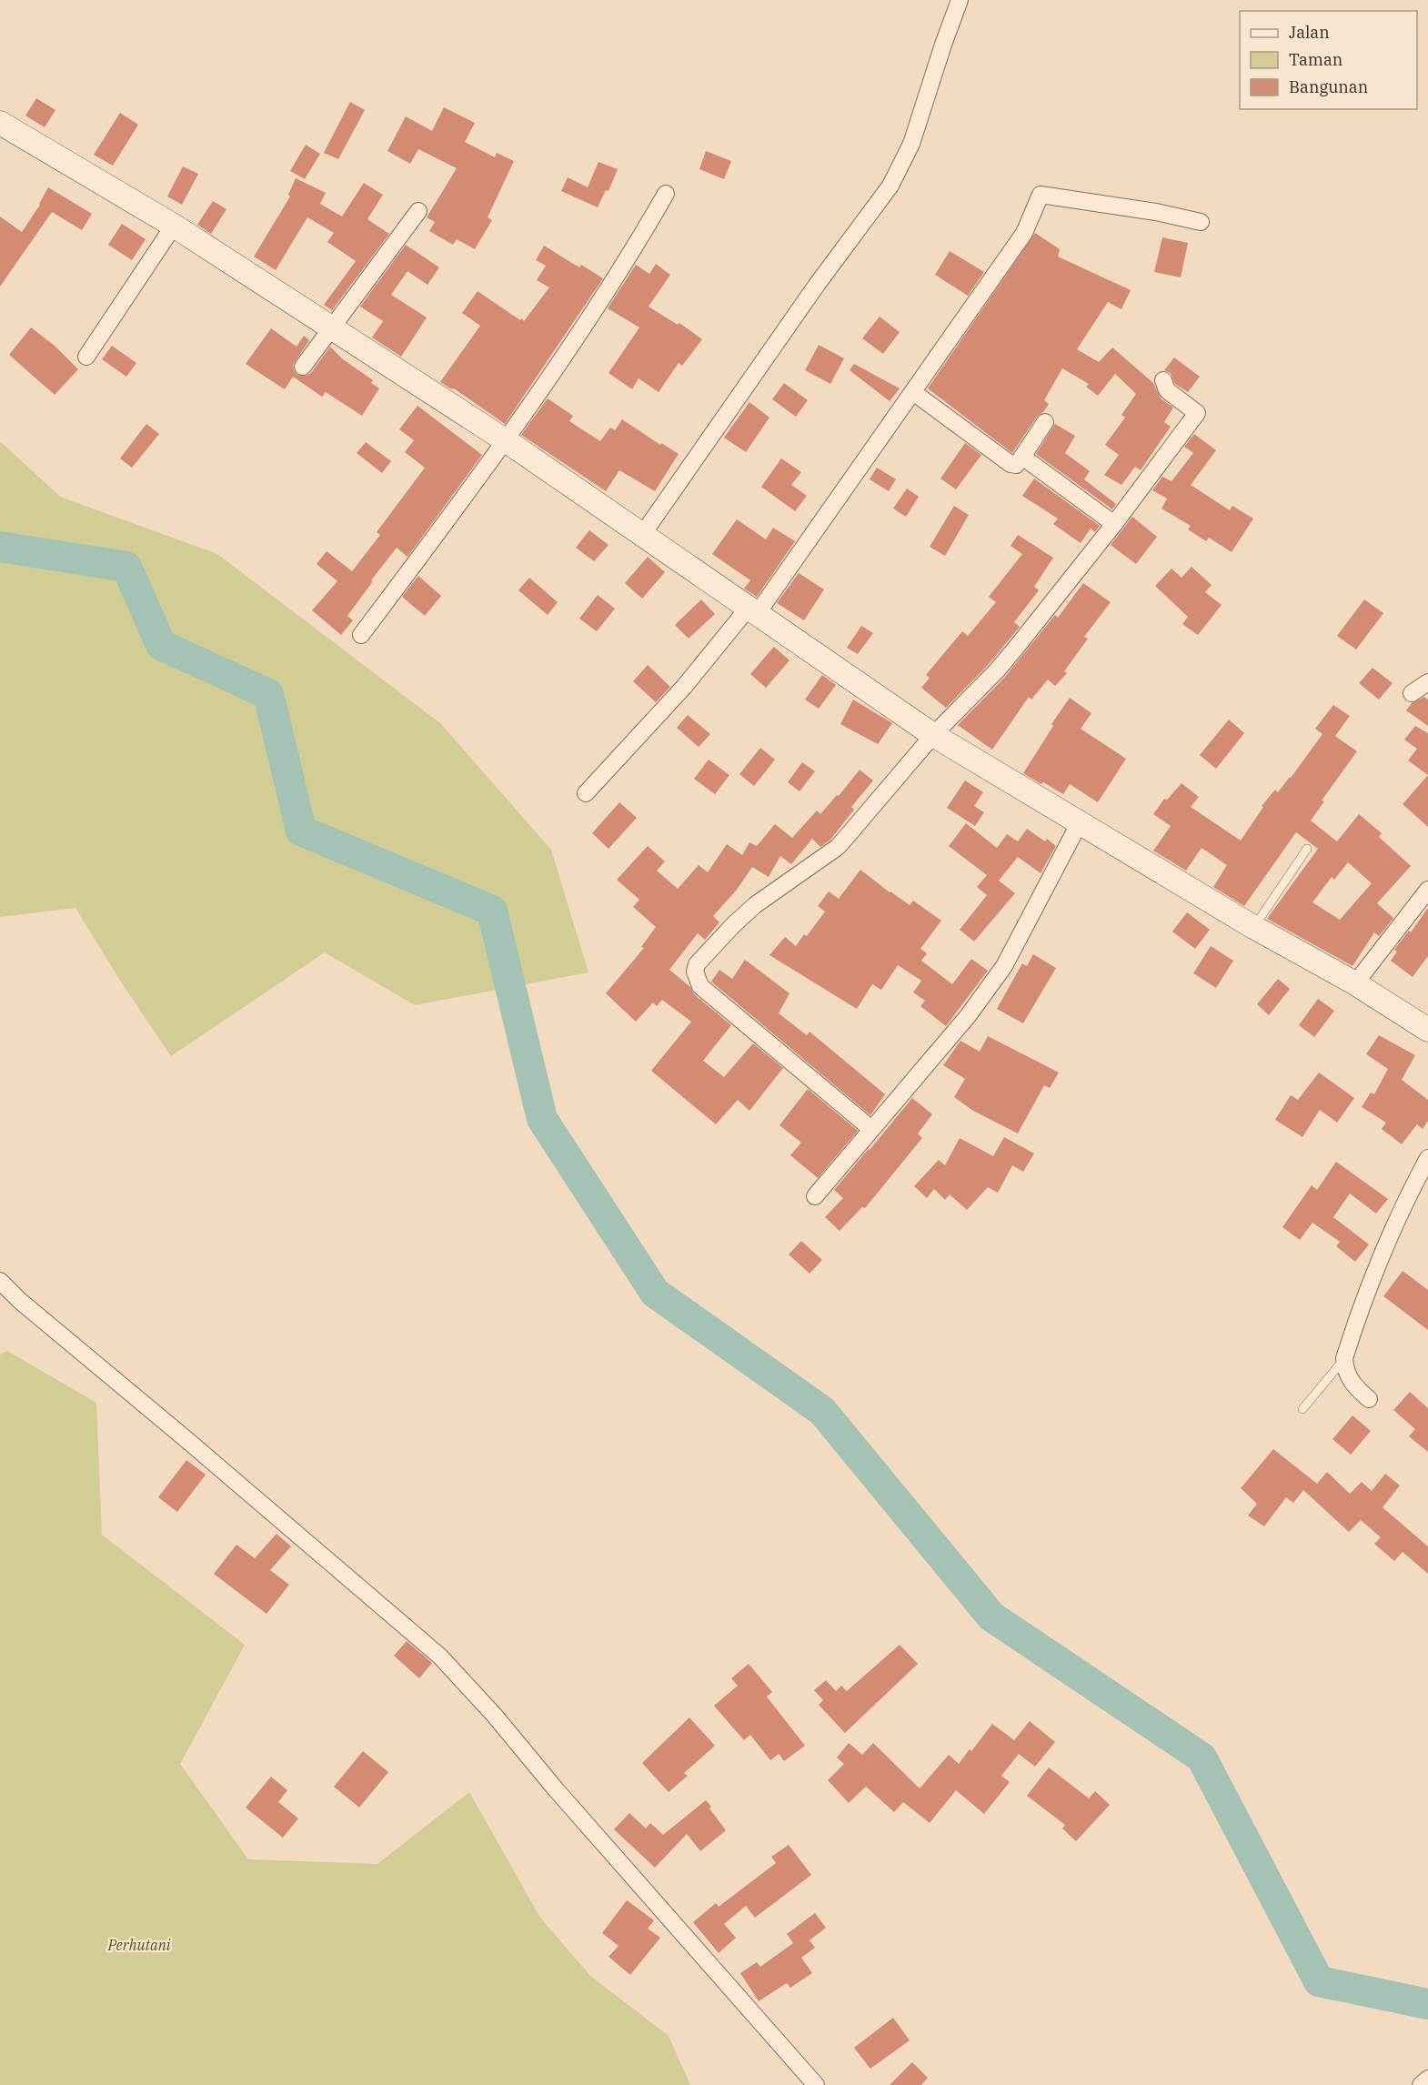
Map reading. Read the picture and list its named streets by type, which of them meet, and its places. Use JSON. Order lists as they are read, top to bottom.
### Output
{
  "parks": ["Perhutani"],
  "legend": ["Jalan", "Taman", "Bangunan"]
}
